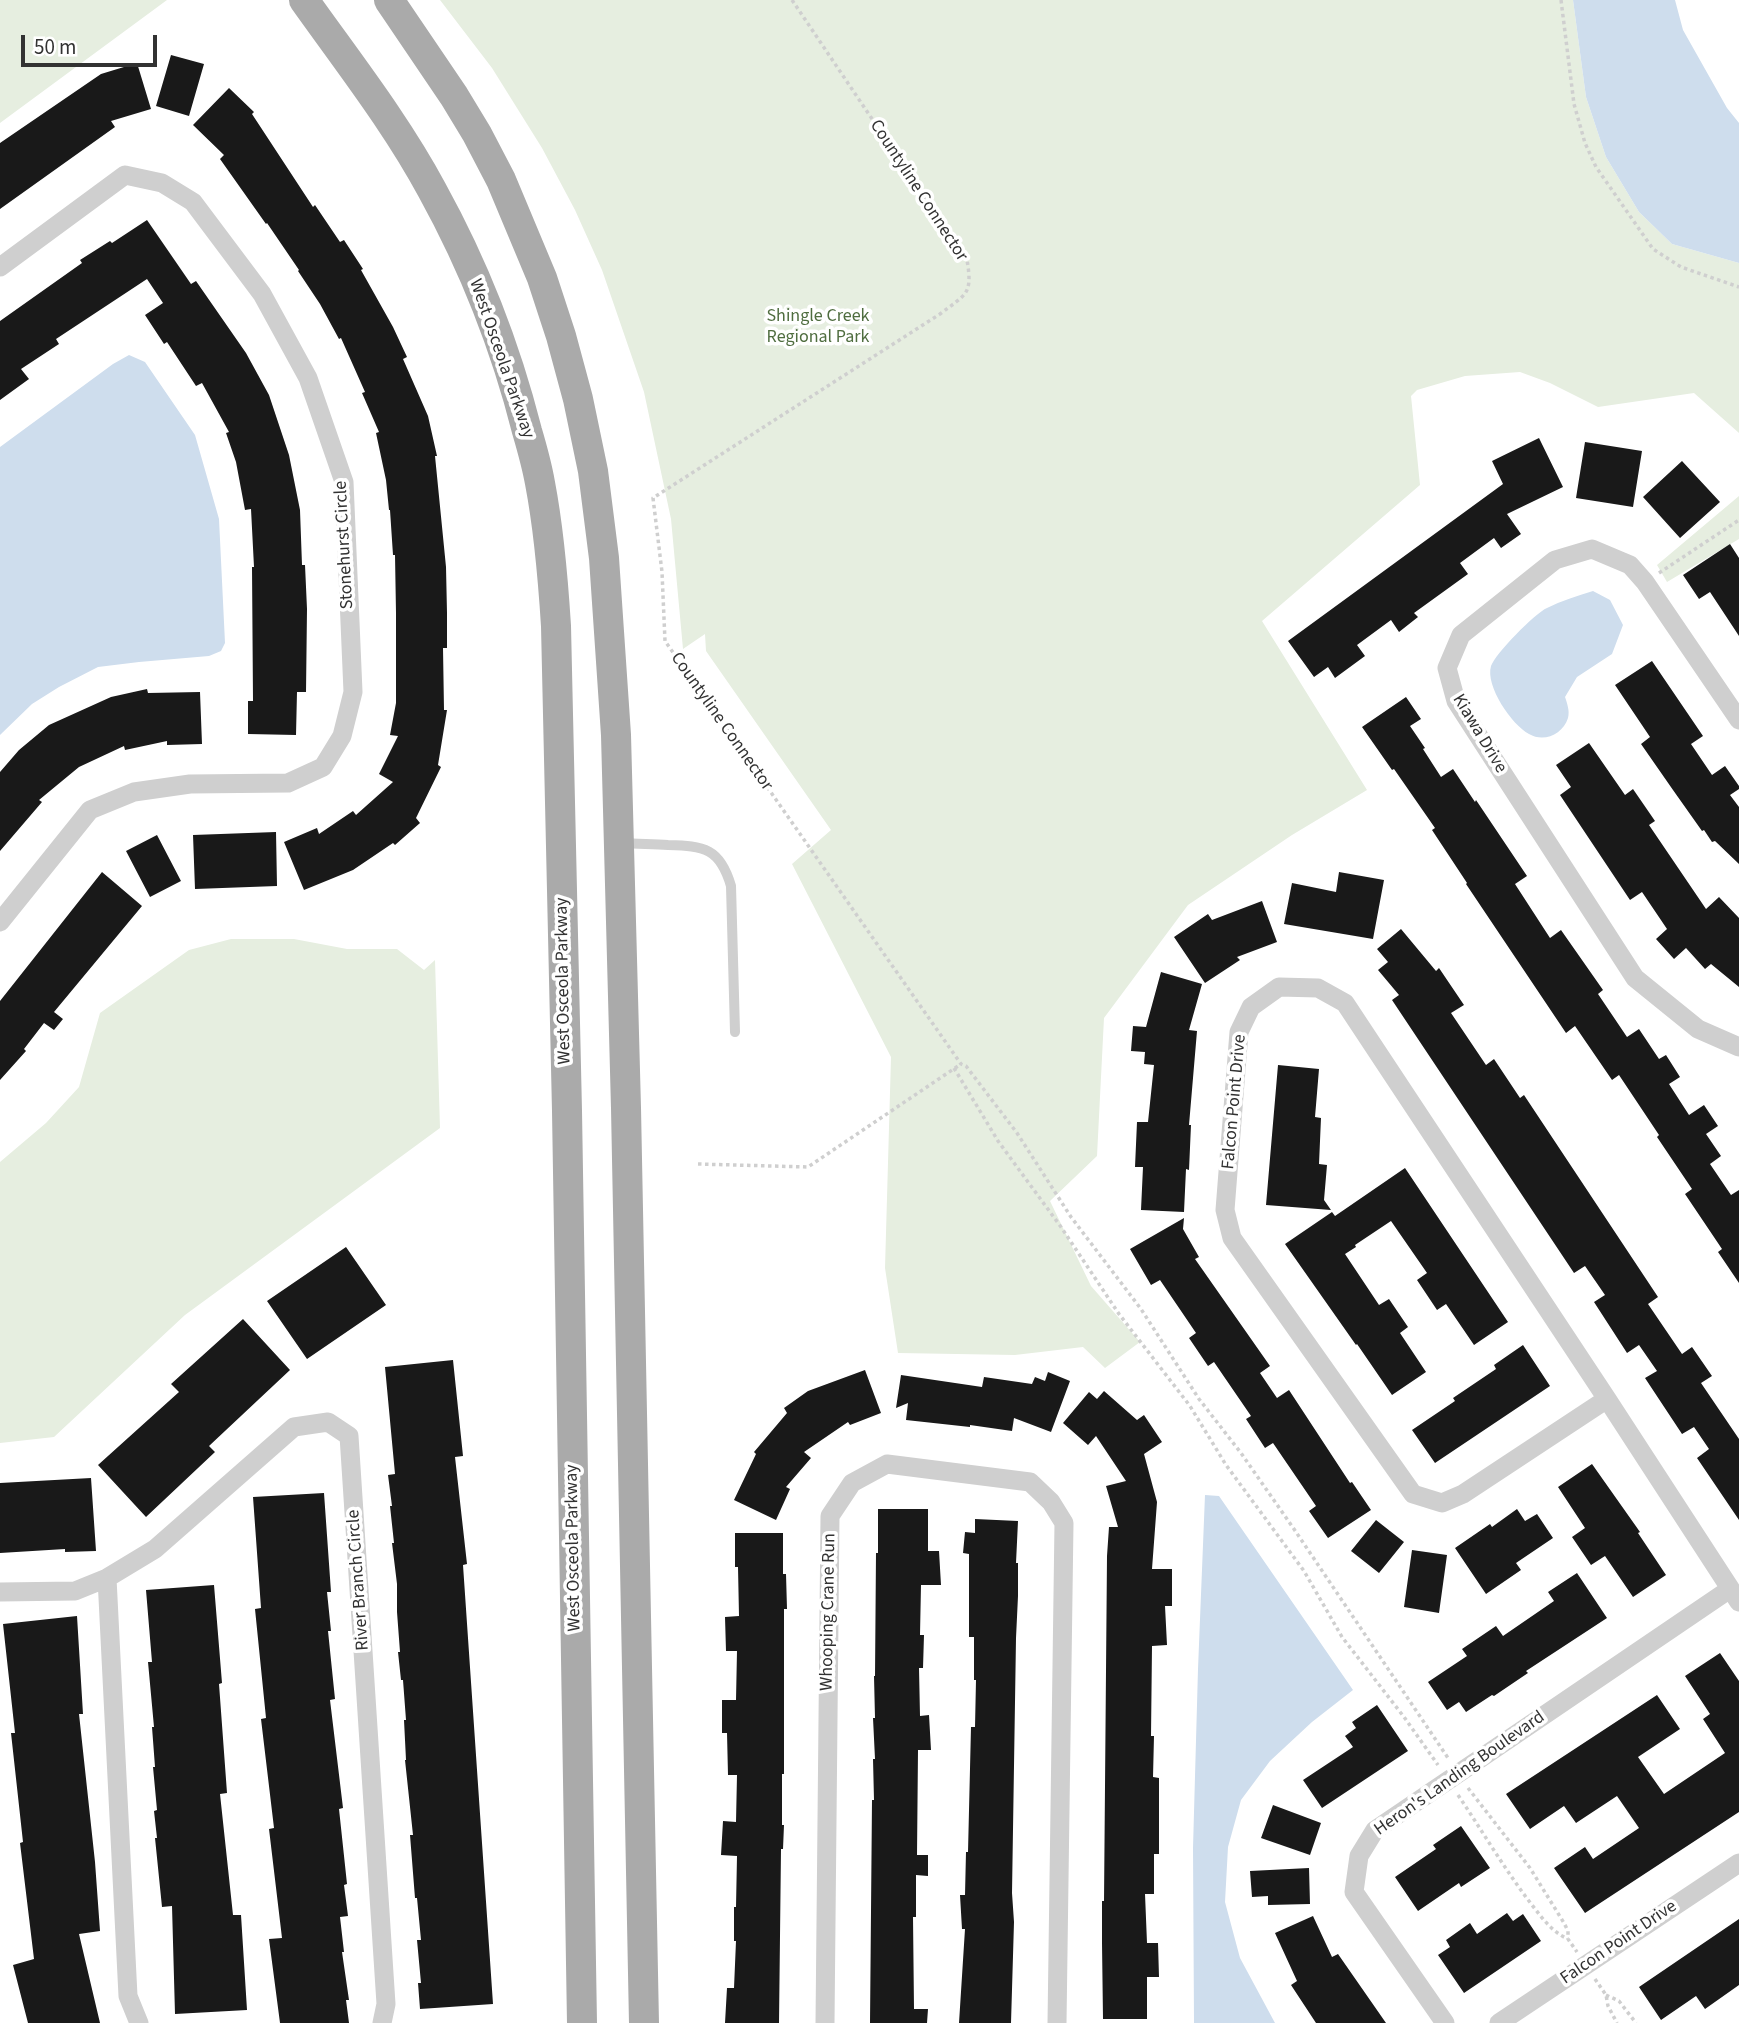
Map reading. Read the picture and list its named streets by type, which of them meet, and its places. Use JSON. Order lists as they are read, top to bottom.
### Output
{
  "streets": {
    "main road": ["West Osceola Parkway"],
    "street": [
      "Stonehurst Circle",
      "Kiawa Drive",
      "Falcon Point Drive",
      "River Branch Circle",
      "Whooping Crane Run",
      "Heron's Landing Boulevard"
    ],
    "path": ["Countyline Connector"]
  },
  "crossings": [
    ["Falcon Point Drive", "Heron's Landing Boulevard"]
  ],
  "parks": ["Shingle Creek Regional Park"],
  "scale_bar": "50 m"
}
